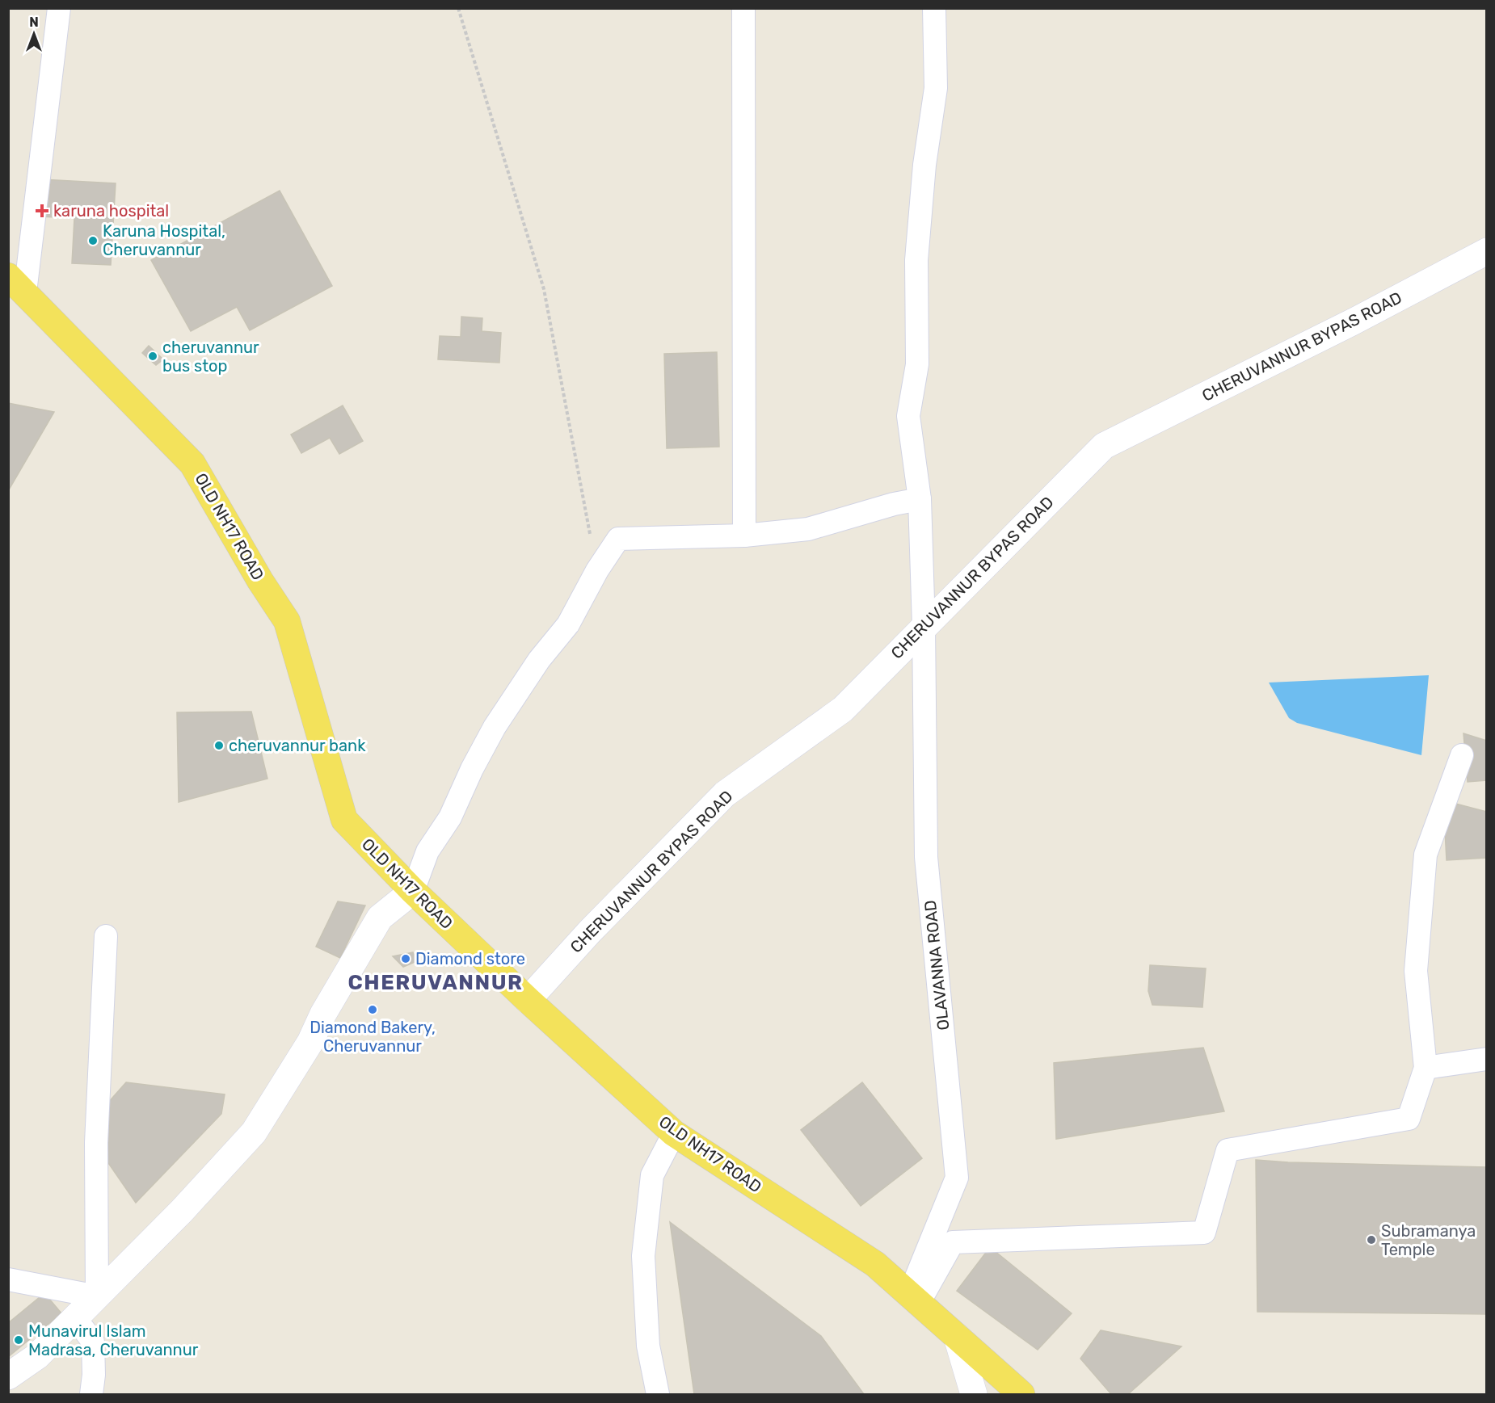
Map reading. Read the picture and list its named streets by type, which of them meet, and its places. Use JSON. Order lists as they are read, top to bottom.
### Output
{
  "streets": {
    "main road": ["CHERUVANNUR BYPAS ROAD", "OLD NH17 ROAD"],
    "street": ["OLAVANNA ROAD"]
  },
  "crossings": [
    ["CHERUVANNUR BYPAS ROAD", "OLD NH17 ROAD"],
    ["CHERUVANNUR BYPAS ROAD", "OLAVANNA ROAD"],
    ["OLD NH17 ROAD", "OLAVANNA ROAD"]
  ],
  "districts": ["CHERUVANNUR"],
  "places": {
    "health": ["karuna hospital"],
    "other": [
      "Karuna Hospital, Cheruvannur",
      "cheruvannur bus stop",
      "cheruvannur bank",
      "Diamond store",
      "Diamond Bakery, Cheruvannur",
      "Subramanya Temple",
      "Munavirul Islam Madrasa, Cheruvannur"
    ]
  },
  "north": "top"
}
